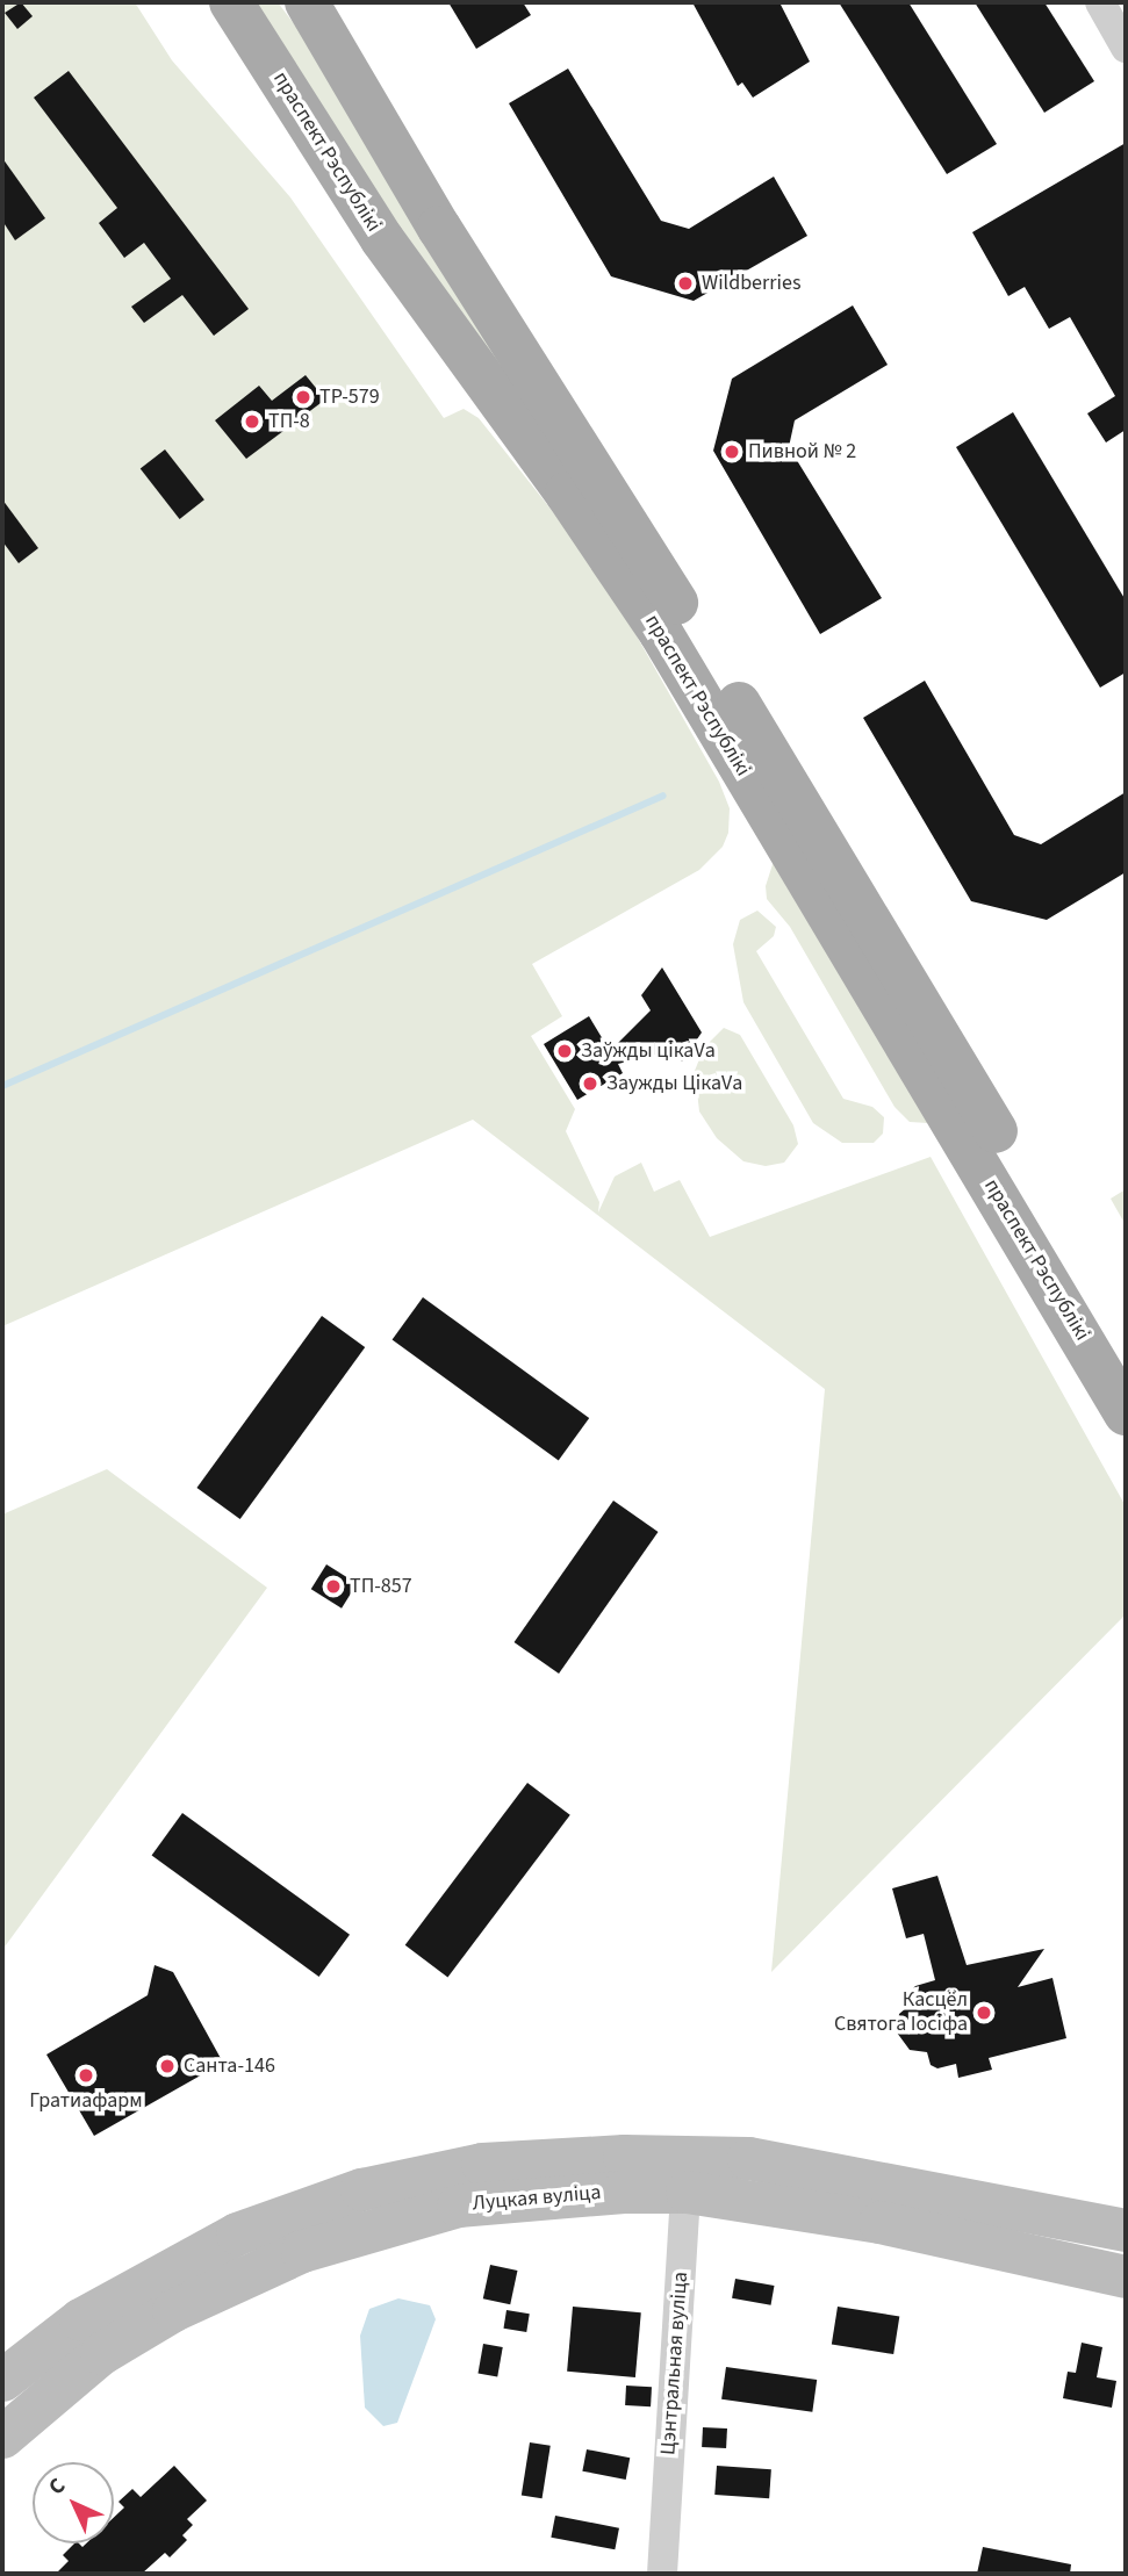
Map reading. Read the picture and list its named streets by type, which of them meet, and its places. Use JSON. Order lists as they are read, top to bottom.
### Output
{
  "streets": {
    "main road": ["праспект Рэспублікі"],
    "street": ["Луцкая вуліца", "Цэнтральная вуліца"]
  },
  "crossings": [
    ["Луцкая вуліца", "Цэнтральная вуліца"]
  ],
  "places": [
    "Wildberries",
    "ТР-579",
    "ТП-8",
    "Пивной № 2",
    "Заўжды цікаVа",
    "Заужды ЦікаVа",
    "ТП-857",
    "Касцёл Святога Іосіфа",
    "Санта-146",
    "Гратиафарм"
  ],
  "north": "top left"
}
